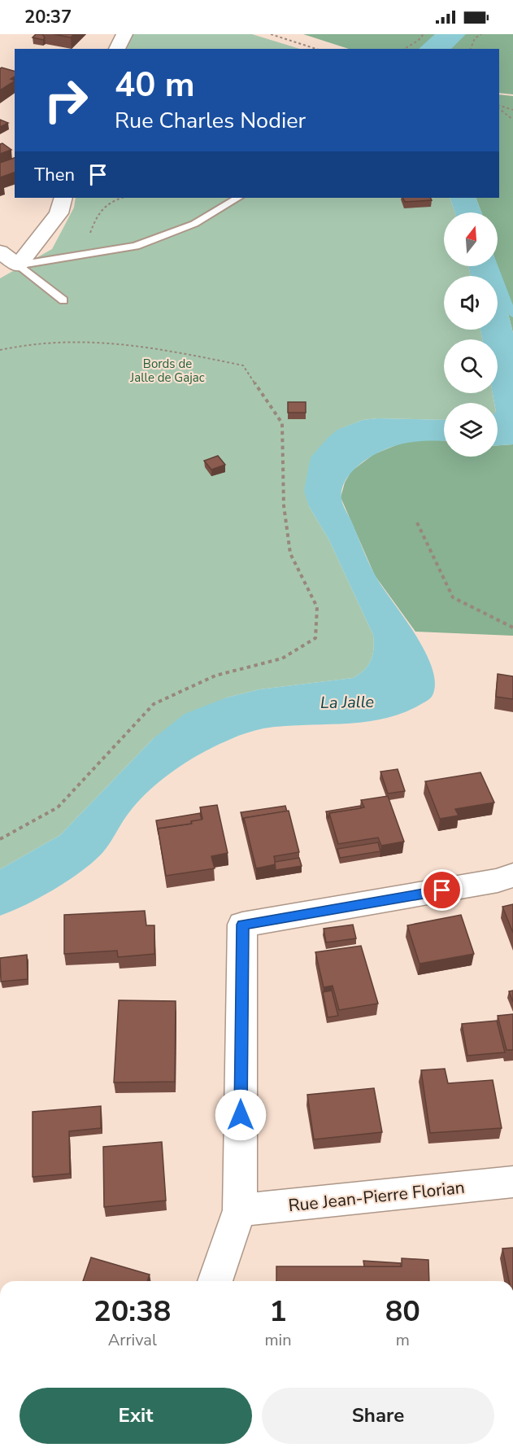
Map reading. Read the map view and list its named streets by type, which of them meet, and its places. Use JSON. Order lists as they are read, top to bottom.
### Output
{
  "streets": {
    "street": ["Rue Jean-Pierre Florian"]
  },
  "water": ["La Jalle"],
  "parks": ["Bords de Jalle de Gajac"],
  "north": "top",
  "page": {
    "status": "20:37",
    "turn": ["40 m", "Rue Charles Nodier"],
    "then": "Then",
    "eta": [
      "20:38",
      "Arrival",
      "1",
      "min",
      "80",
      "m"
    ],
    "buttons": ["Exit", "Share"]
  }
}
